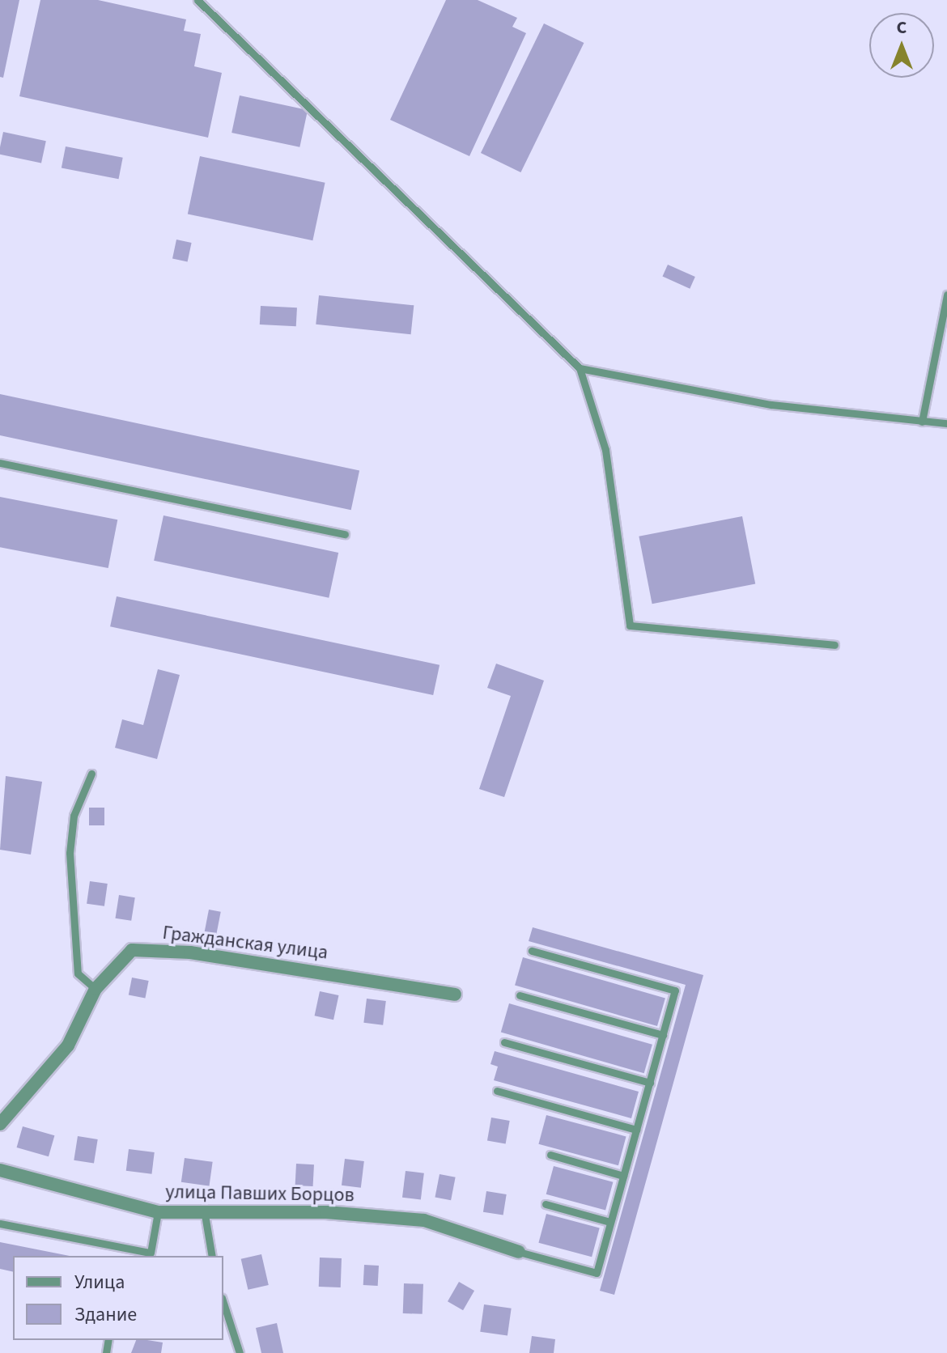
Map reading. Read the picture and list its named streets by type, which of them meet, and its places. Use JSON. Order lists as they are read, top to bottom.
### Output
{
  "streets": {
    "street": ["Гражданская улица", "улица Павших Борцов"]
  },
  "legend": ["Улица", "Здание"],
  "north": "top"
}
